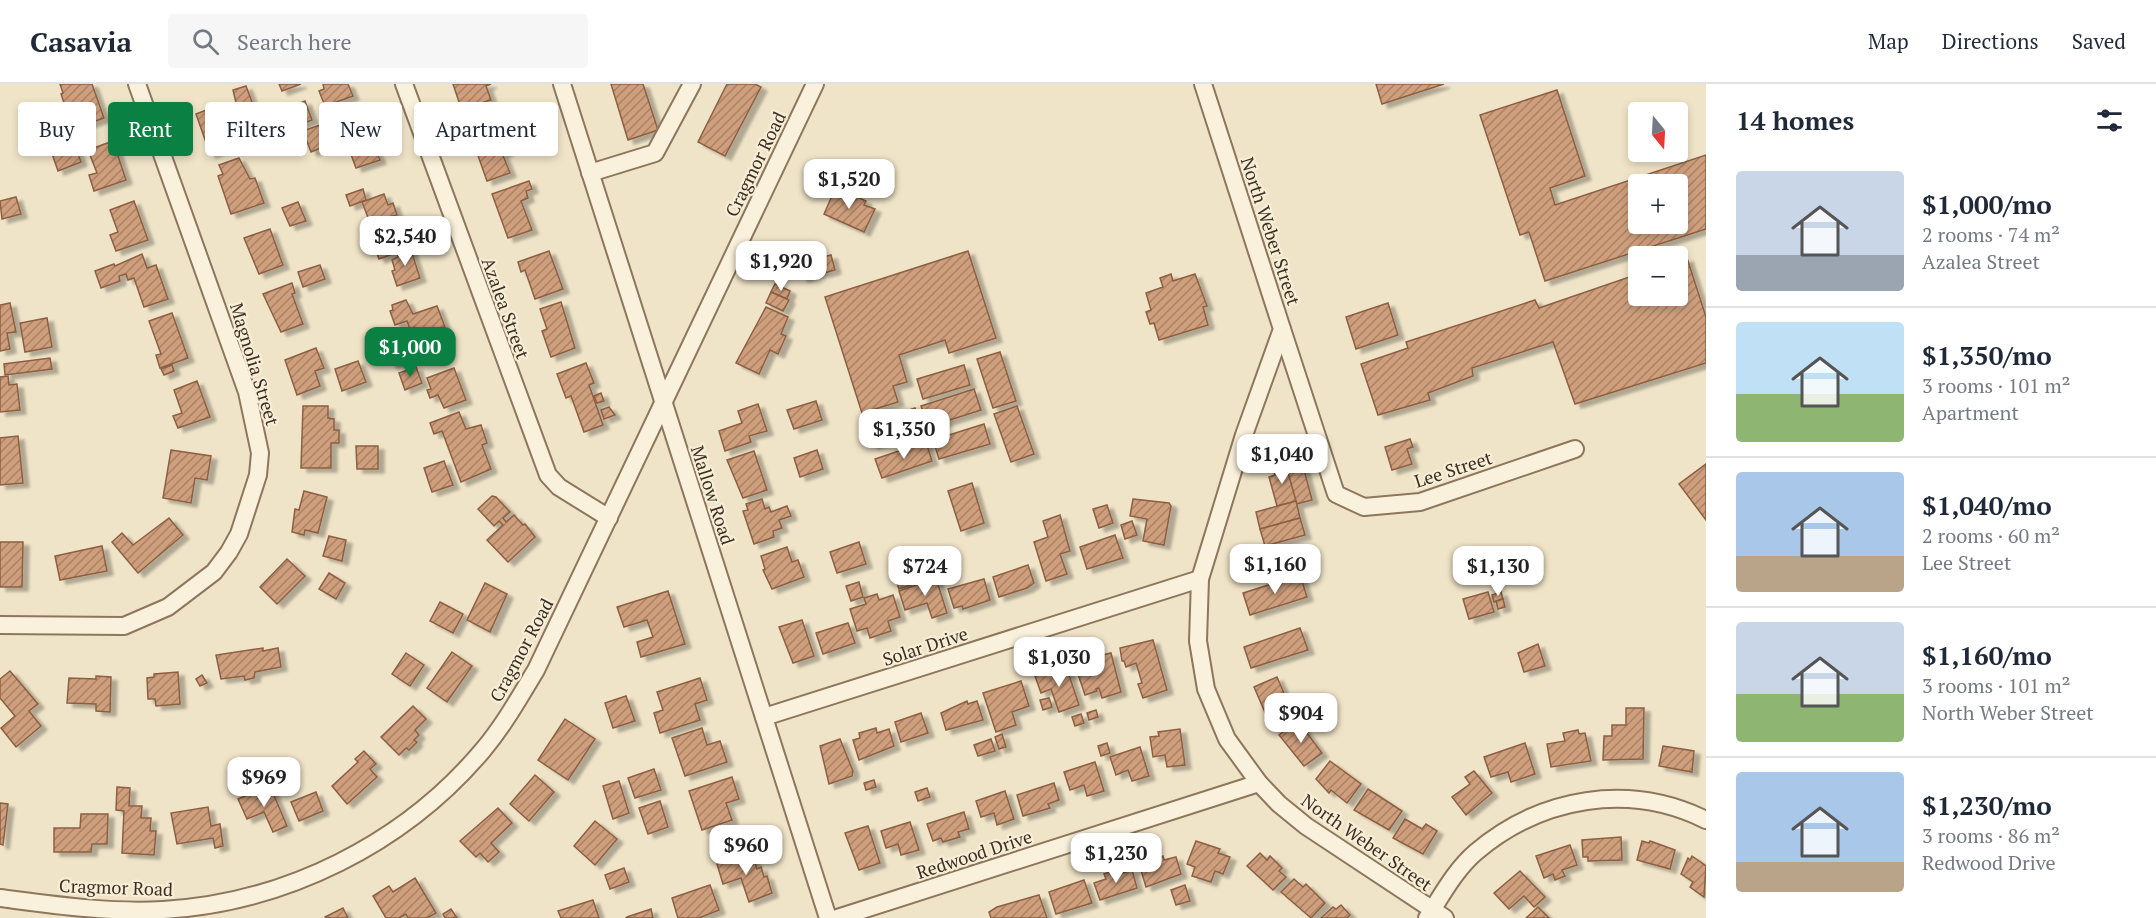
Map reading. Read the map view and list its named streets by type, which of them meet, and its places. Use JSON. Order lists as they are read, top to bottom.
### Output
{
  "streets": {
    "street": [
      "Cragmor Road",
      "North Weber Street",
      "Azalea Street",
      "Magnolia Street",
      "Lee Street",
      "Mallow Road",
      "Solar Drive",
      "Redwood Drive"
    ]
  },
  "crossings": [
    ["Cragmor Road", "Azalea Street"],
    ["Cragmor Road", "Mallow Road"],
    ["North Weber Street", "Lee Street"],
    ["North Weber Street", "Solar Drive"],
    ["North Weber Street", "Redwood Drive"],
    ["Mallow Road", "Solar Drive"]
  ],
  "north": "bottom",
  "page": {
    "header": "Casavia",
    "search": "Search here",
    "nav": ["Map", "Directions", "Saved"],
    "heading": "14 homes",
    "map_buttons": ["+", "−"],
    "chip": [
      "Buy",
      "Rent",
      "Filters",
      "New",
      "Apartment"
    ],
    "list": [
      {
        "name": "$1,000/mo",
        "note": "2 rooms · 74 m² · Azalea Street"
      },
      {
        "name": "$1,350/mo",
        "note": "3 rooms · 101 m² · Apartment"
      },
      {
        "name": "$1,040/mo",
        "note": "2 rooms · 60 m² · Lee Street"
      },
      {
        "name": "$1,160/mo",
        "note": "3 rooms · 101 m² · North Weber Street"
      },
      {
        "name": "$1,230/mo",
        "note": "3 rooms · 86 m² · Redwood Drive"
      }
    ],
    "price": [
      "$1,520",
      "$2,540",
      "$1,920",
      "$1,000",
      "$1,350",
      "$1,040",
      "$1,160",
      "$724",
      "$1,130",
      "$1,030",
      "$904",
      "$969",
      "$960",
      "$1,230"
    ]
  }
}
